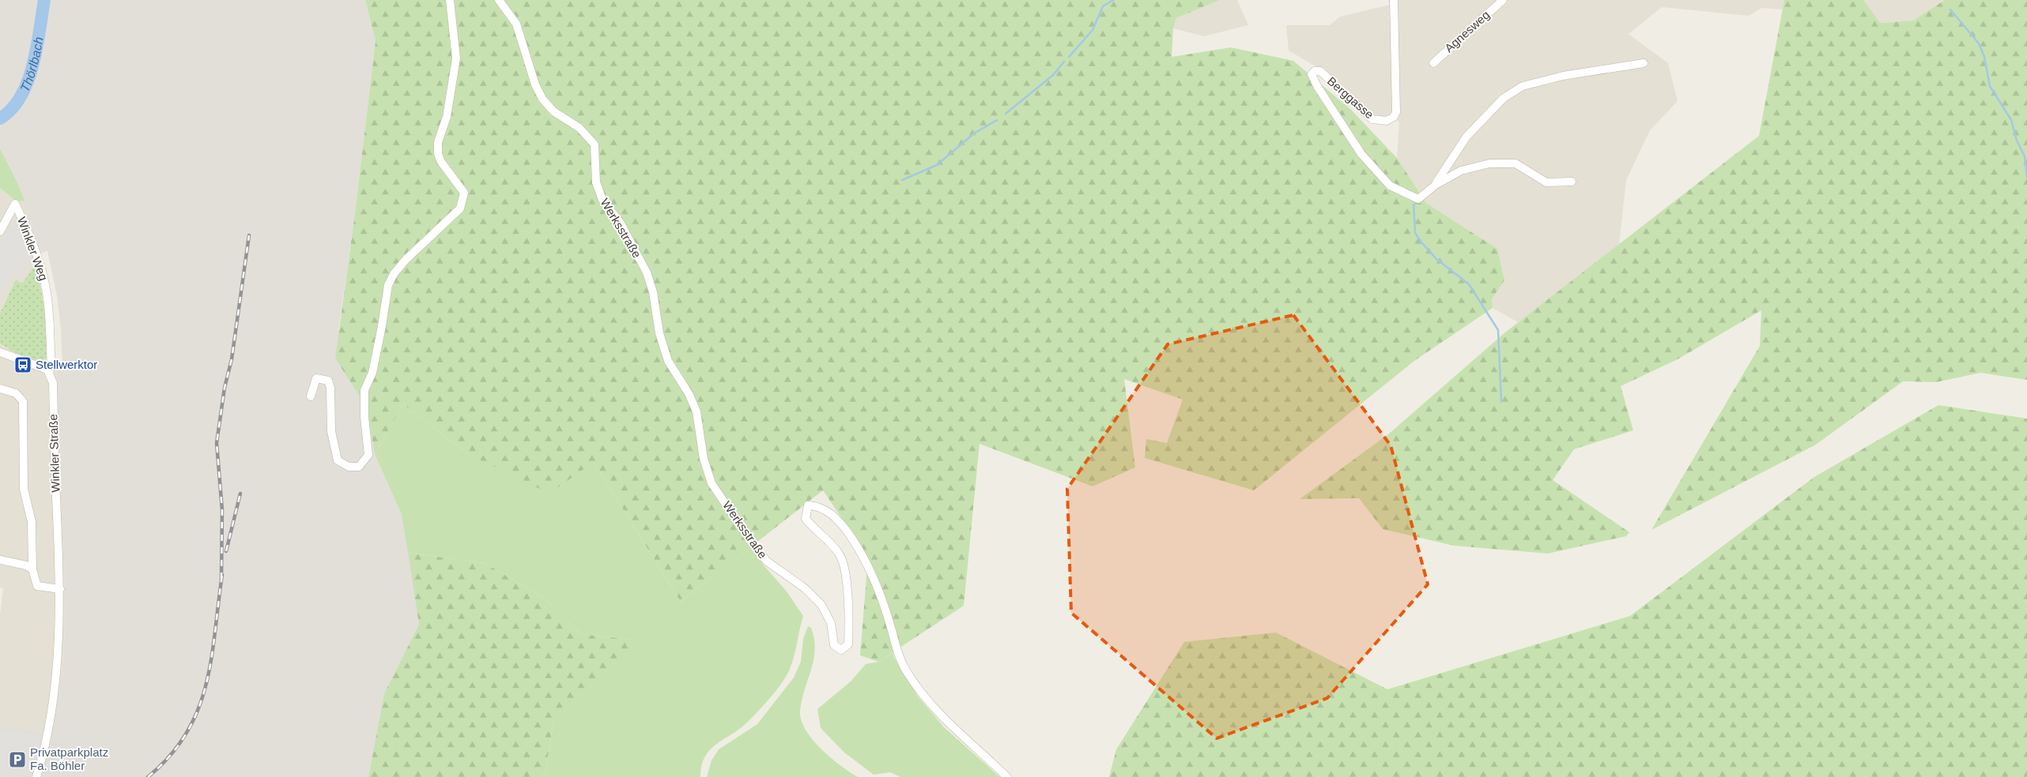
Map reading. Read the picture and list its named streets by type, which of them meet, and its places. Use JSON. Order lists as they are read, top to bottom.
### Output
{
  "streets": {
    "street": [
      "Agnesweg",
      "Berggasse",
      "Werksstraße",
      "Winkler Weg",
      "Winkler Straße"
    ]
  },
  "crossings": [
    ["Winkler Weg", "Winkler Straße"]
  ],
  "water": ["Thörlbach"],
  "places": {
    "bus stop": ["Stellwerktor"],
    "parking": ["Privatparkplatz Fa. Böhler"]
  }
}
